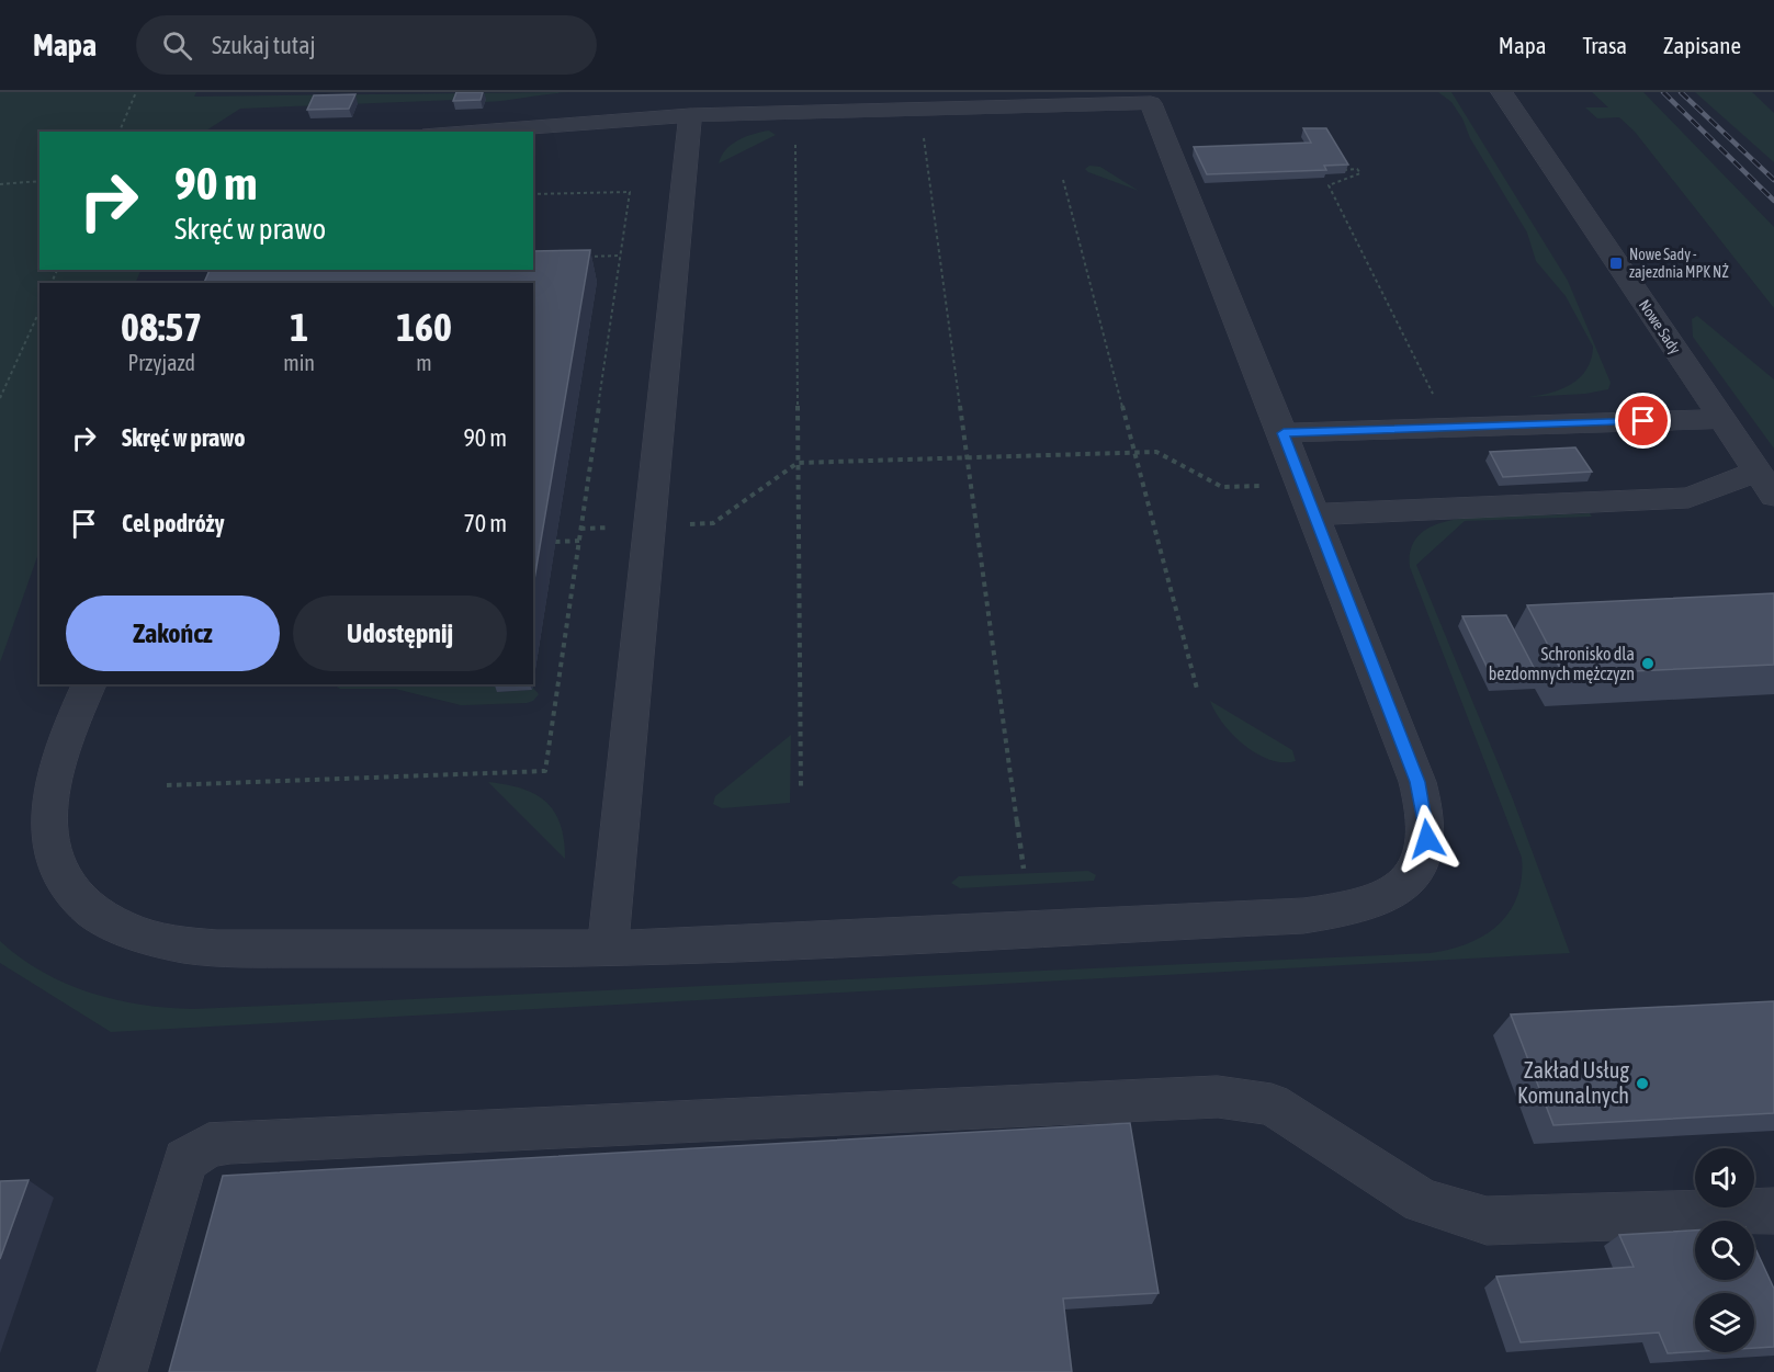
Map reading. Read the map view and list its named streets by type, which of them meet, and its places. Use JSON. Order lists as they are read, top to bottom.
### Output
{
  "streets": {
    "street": ["Nowe Sady"]
  },
  "places": {
    "transit": ["Nowe Sady - zajezdnia MPK NŻ"],
    "other": ["Schronisko dla bezdomnych mężczyzn", "Zakład Usług Komunalnych"]
  },
  "page": {
    "header": "Mapa",
    "search": "Szukaj tutaj",
    "nav": ["Mapa", "Trasa", "Zapisane"],
    "turn": ["90 m", "Skręć w prawo"],
    "eta": [
      "08:57",
      "Przyjazd",
      "1",
      "min",
      "160",
      "m"
    ],
    "list": [
      {
        "name": "Skręć w prawo",
        "value": "90 m"
      },
      {
        "name": "Cel podróży",
        "value": "70 m"
      }
    ],
    "buttons": ["Zakończ", "Udostępnij"]
  }
}
